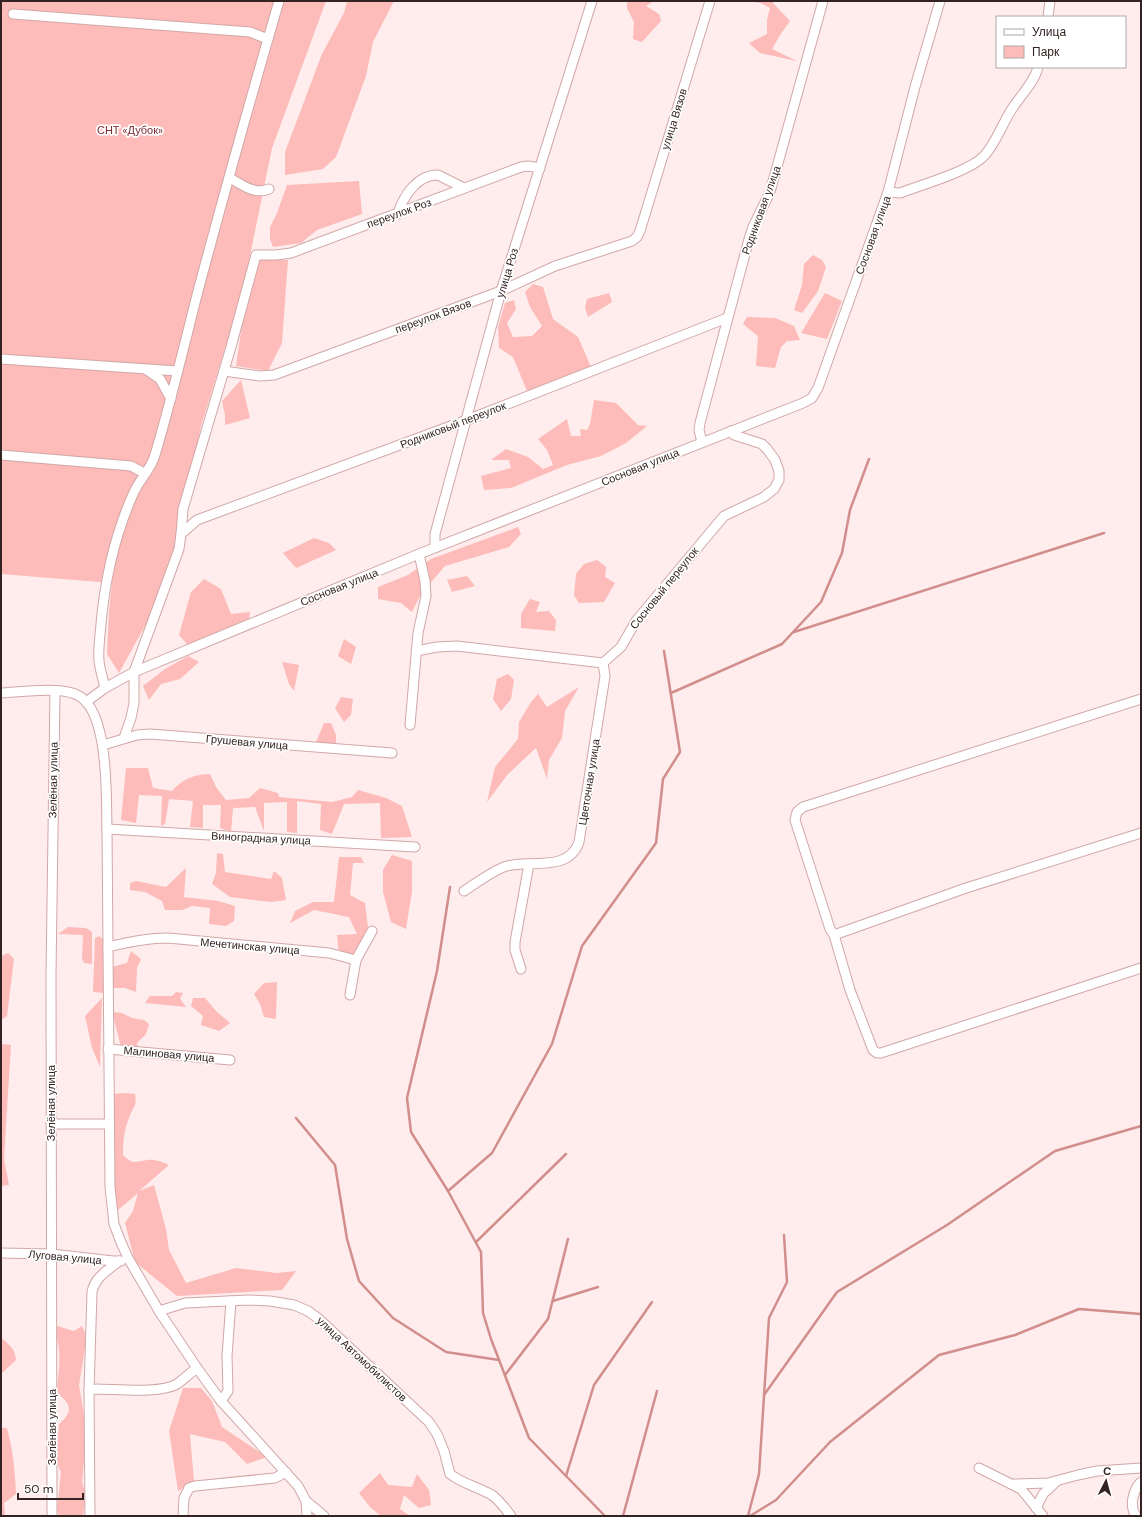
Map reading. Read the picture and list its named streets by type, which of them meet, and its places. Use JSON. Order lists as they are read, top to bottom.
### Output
{
  "streets": {
    "street": [
      "улица Вязов",
      "Родниковая улица",
      "переулок Роз",
      "Сосновая улица",
      "улица Роз",
      "переулок Вязов",
      "Родниковый переулок",
      "Сосновый переулок",
      "Грушевая улица",
      "Зелёная улица",
      "Цветочная улица",
      "Виноградная улица",
      "Мечетинская улица",
      "Малиновая улица",
      "Луговая улица",
      "улица Автомобилистов"
    ]
  },
  "crossings": [
    ["улица Вязов", "переулок Вязов"],
    ["Родниковая улица", "Сосновая улица"],
    ["Родниковая улица", "Родниковый переулок"],
    ["переулок Роз", "улица Роз"],
    ["переулок Роз", "переулок Вязов"],
    ["Сосновая улица", "улица Роз"],
    ["Сосновая улица", "Сосновый переулок"],
    ["улица Роз", "переулок Вязов"],
    ["улица Роз", "Родниковый переулок"],
    ["Сосновый переулок", "Цветочная улица"],
    ["Зелёная улица", "Луговая улица"]
  ],
  "parks": ["СНТ «Дубок»"],
  "legend": ["Улица", "Парк"],
  "scale_bar": "50 m",
  "north": "top"
}
